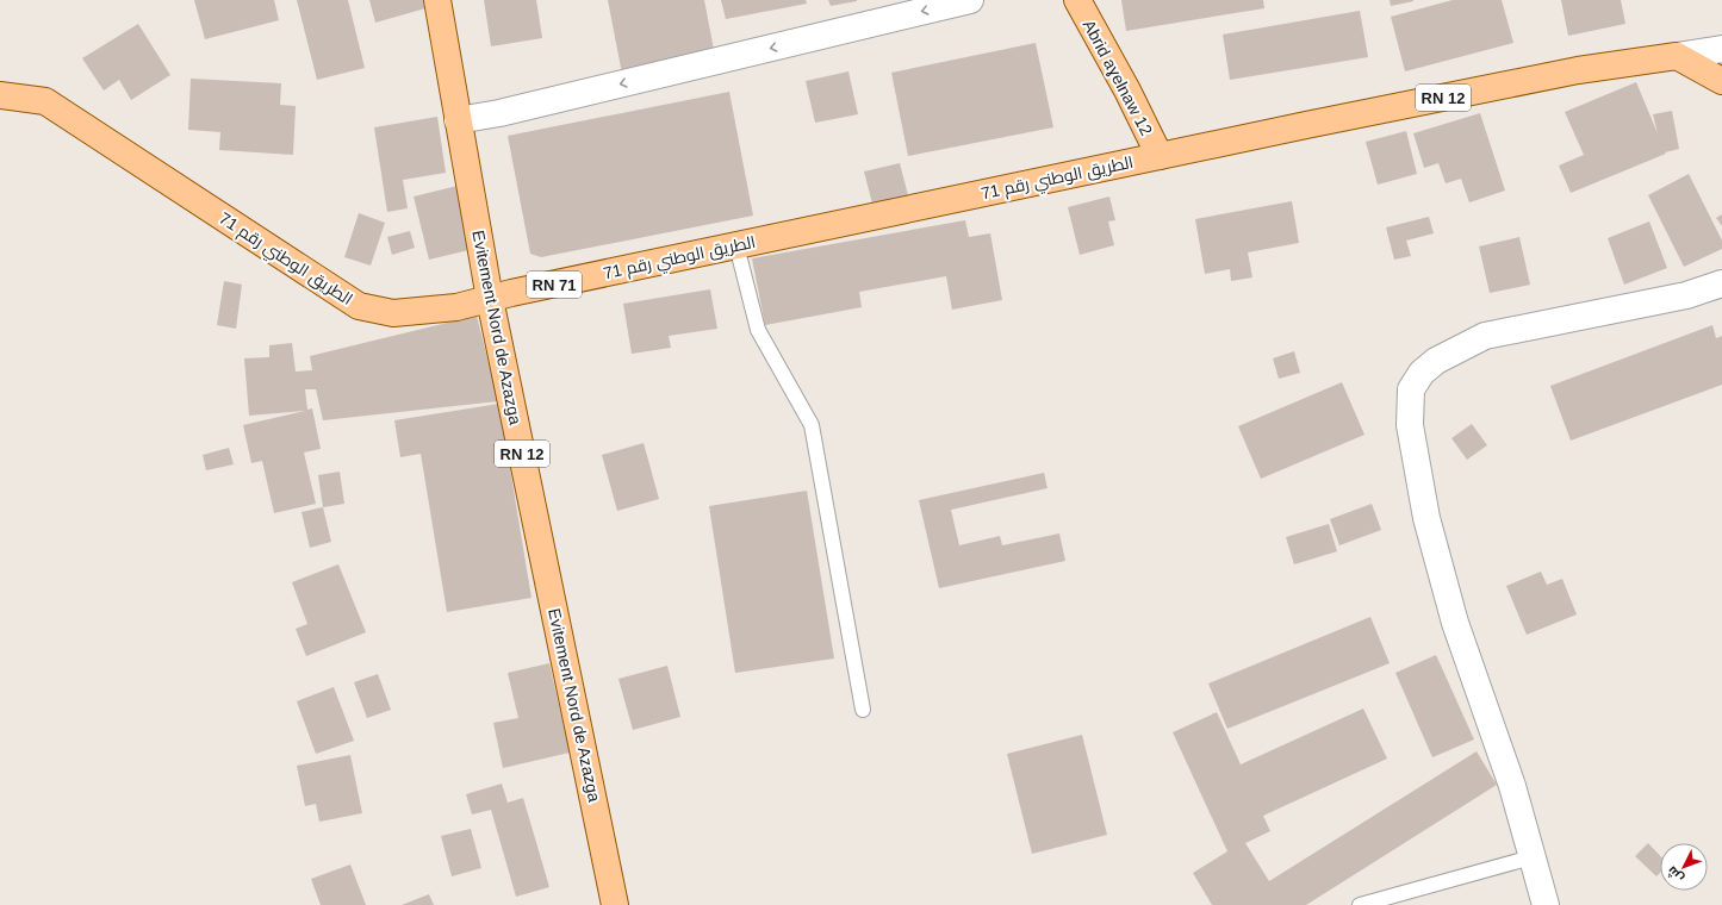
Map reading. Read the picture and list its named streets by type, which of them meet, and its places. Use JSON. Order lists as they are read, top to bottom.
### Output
{
  "streets": {
    "main road": [
      "Abrid aɣelnaw 12",
      "RN 12",
      "الطريق الوطني رقم 71",
      "RN 71",
      "Evitement Nord de Azazga"
    ]
  },
  "crossings": [
    ["Abrid aɣelnaw 12", "RN 12"],
    ["Abrid aɣelnaw 12", "الطريق الوطني رقم 71"],
    ["RN 12", "الطريق الوطني رقم 71"],
    ["الطريق الوطني رقم 71", "Evitement Nord de Azazga"]
  ],
  "north": "bottom left"
}
